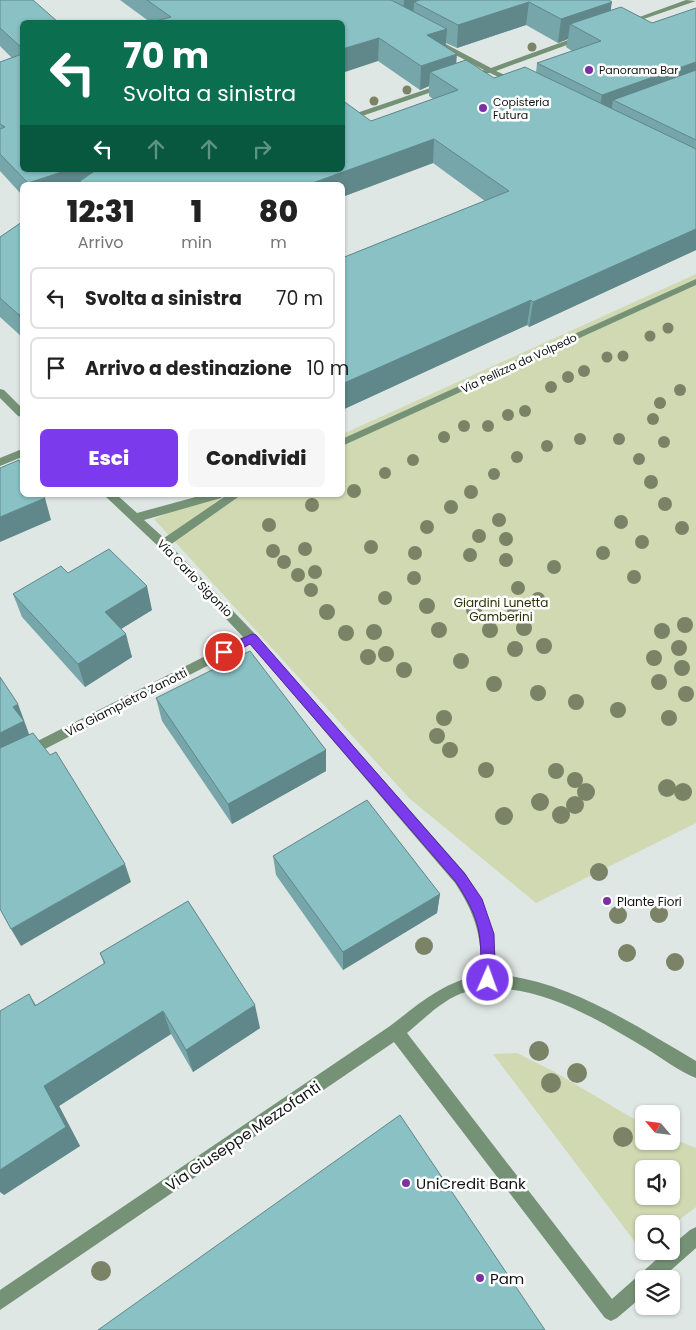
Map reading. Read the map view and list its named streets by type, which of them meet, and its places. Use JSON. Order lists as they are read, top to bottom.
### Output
{
  "streets": {
    "street": [
      "Via Pellizza da Volpedo",
      "Via Carlo Sigonio",
      "Via Giampietro Zanotti",
      "Via Giuseppe Mezzofanti"
    ]
  },
  "crossings": [
    ["Via Carlo Sigonio", "Via Giampietro Zanotti"],
    ["Via Carlo Sigonio", "Via Giuseppe Mezzofanti"]
  ],
  "parks": ["Giardini Lunetta Gamberini"],
  "places": [
    "Panorama Bar",
    "Copisteria Futura",
    "Plante Fiori",
    "UniCredit Bank",
    "Pam"
  ],
  "north": "top left",
  "page": {
    "turn": ["70 m", "Svolta a sinistra"],
    "eta": [
      "12:31",
      "Arrivo",
      "1",
      "min",
      "80",
      "m"
    ],
    "list": [
      {
        "name": "Svolta a sinistra",
        "value": "70 m"
      },
      {
        "name": "Arrivo a destinazione",
        "value": "10 m"
      }
    ],
    "buttons": ["Esci", "Condividi"]
  }
}
